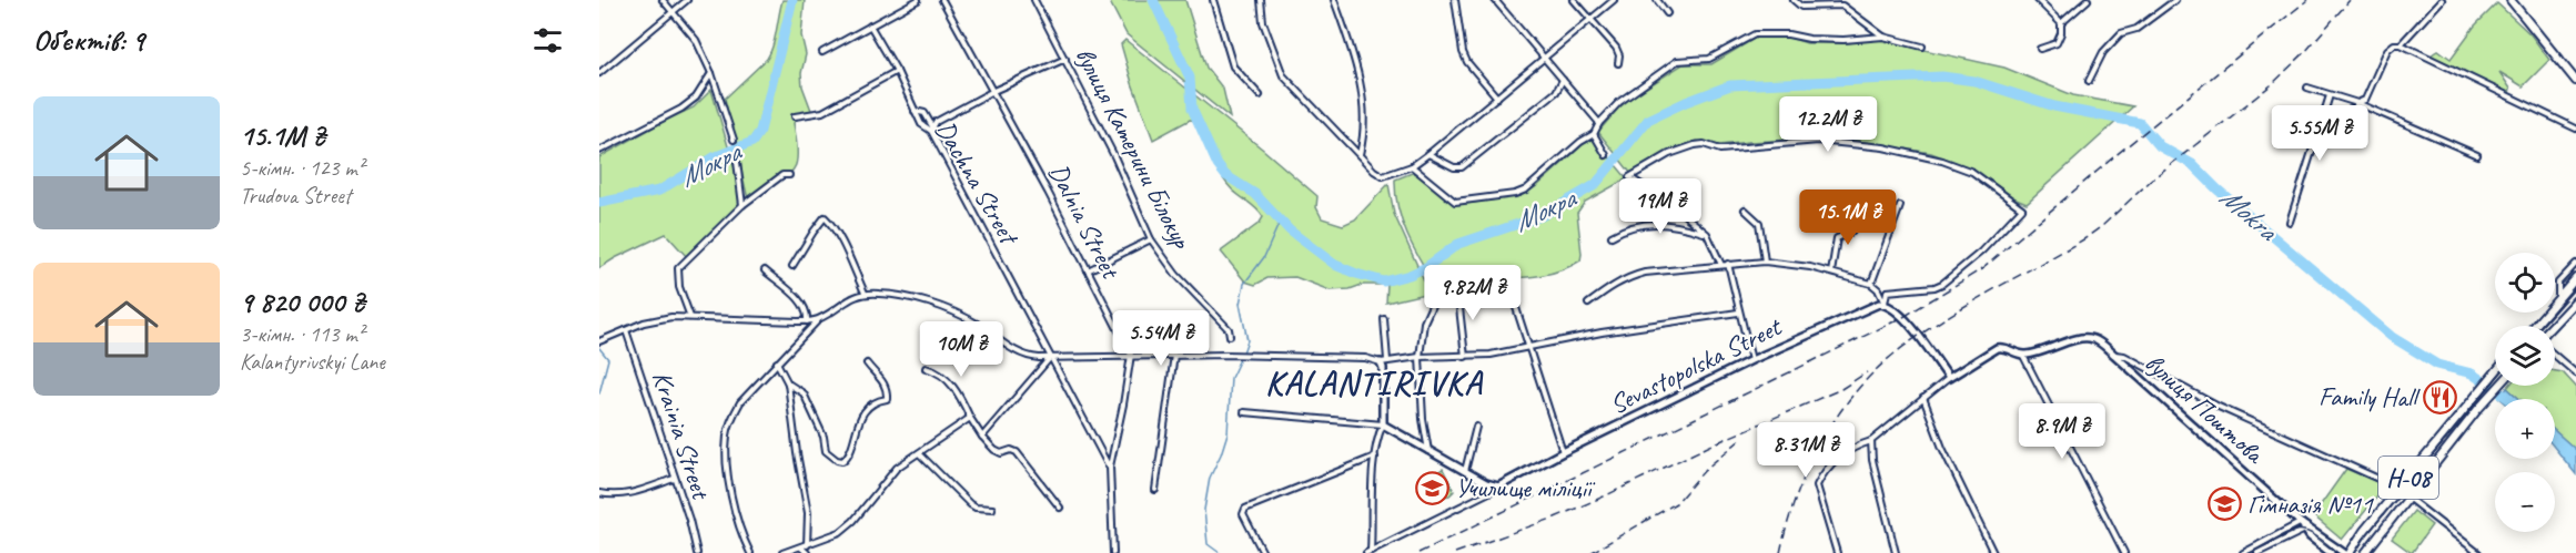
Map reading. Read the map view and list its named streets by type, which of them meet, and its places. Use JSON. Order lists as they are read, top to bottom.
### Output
{
  "streets": {
    "main road": ["Н-08"],
    "street": [
      "вулиця Катерини Білокур",
      "Dachna Street",
      "Dalnia Street",
      "Sevastopolska Street",
      "вулиця Поштова",
      "Krainia Street"
    ]
  },
  "districts": ["KALANTIRIVKA"],
  "water": ["Мокра", "Mokra"],
  "places": {
    "restaurant": ["Family Hall"],
    "school or university": ["Училище міліції", "Гімназія №11"]
  },
  "page": {
    "heading": "Об’єктів: 9",
    "list": [
      {
        "name": "15.1M ₴",
        "note": "5-кімн. · 123 m² · Trudova Street"
      },
      {
        "name": "9 820 000 ₴",
        "note": "3-кімн. · 113 m² · Kalantyrivskyi Lane"
      }
    ],
    "price": [
      "12.2M ₴",
      "5.55M ₴",
      "19M ₴",
      "15.1M ₴",
      "9.82M ₴",
      "5.54M ₴",
      "10M ₴",
      "8.9M ₴",
      "8.31M ₴"
    ],
    "map_buttons": ["+", "−"]
  }
}
